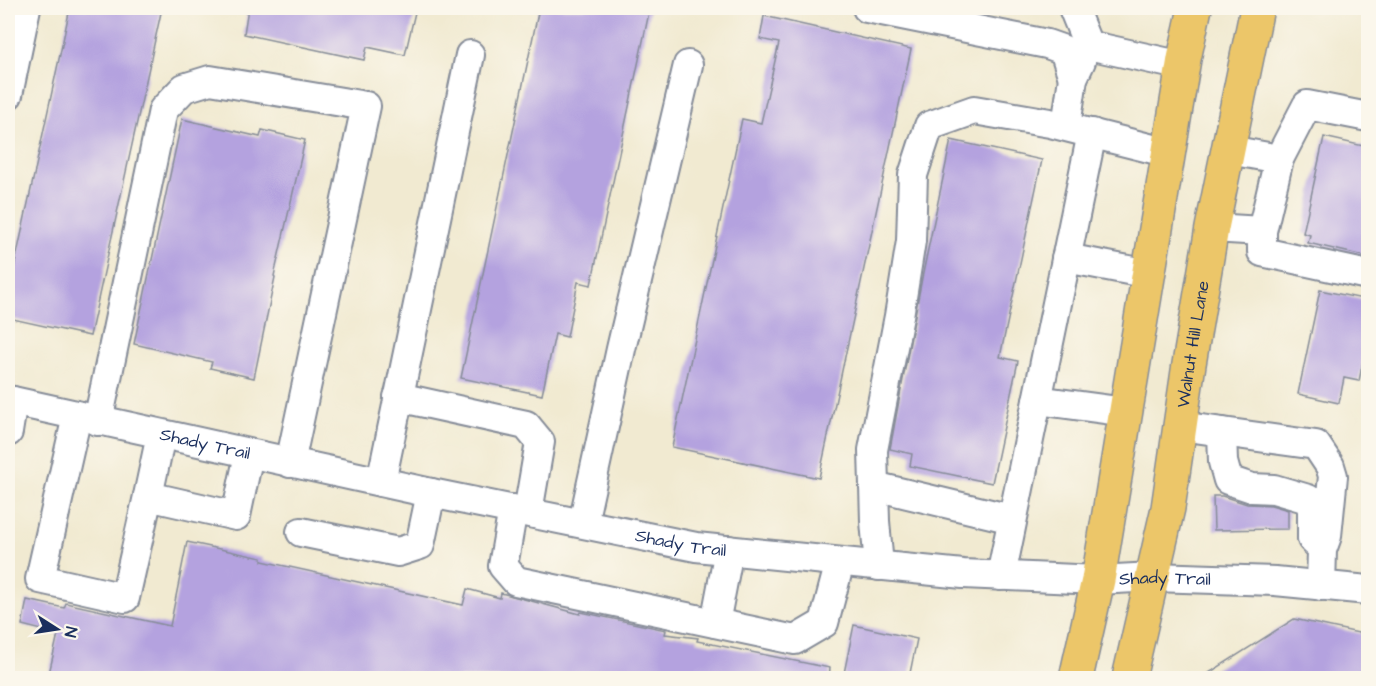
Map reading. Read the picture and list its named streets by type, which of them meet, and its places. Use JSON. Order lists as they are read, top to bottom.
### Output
{
  "streets": {
    "main road": ["Walnut Hill Lane"],
    "street": ["Shady Trail"]
  },
  "crossings": [
    ["Walnut Hill Lane", "Shady Trail"]
  ],
  "north": "right"
}
